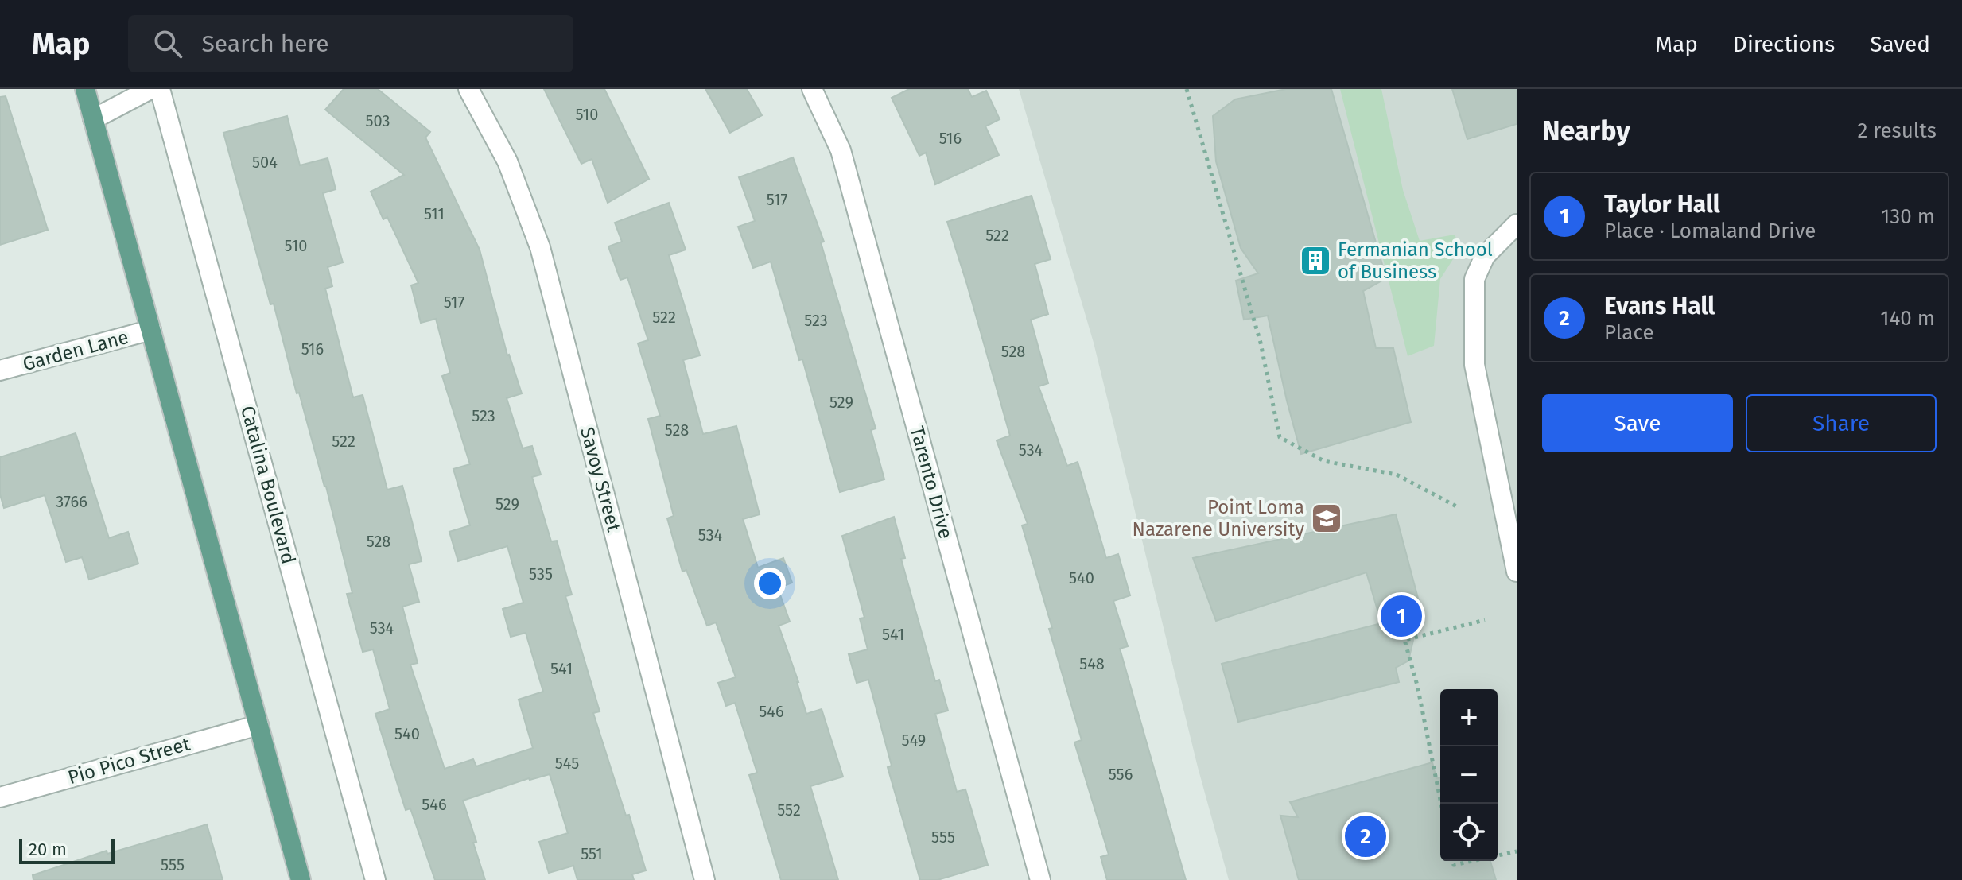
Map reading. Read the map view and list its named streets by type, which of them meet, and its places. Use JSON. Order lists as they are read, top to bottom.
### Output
{
  "streets": {
    "street": [
      "Garden Lane",
      "Savoy Street",
      "Tarento Drive",
      "Catalina Boulevard",
      "Pio Pico Street"
    ]
  },
  "places": {
    "building": ["Fermanian School of Business"],
    "school or university": ["Point Loma Nazarene University"]
  },
  "house_numbers": [
    "510",
    "503",
    "516",
    "504",
    "517",
    "511",
    "522",
    "510",
    "517",
    "522",
    "523",
    "516",
    "528",
    "529",
    "523",
    "528",
    "522",
    "534",
    "3766",
    "529",
    "534",
    "528",
    "535",
    "540",
    "534",
    "541",
    "548",
    "541",
    "546",
    "540",
    "549",
    "545",
    "556",
    "546",
    "552",
    "555",
    "551",
    "555"
  ],
  "scale_bar": "20 m",
  "page": {
    "header": "Map",
    "search": "Search here",
    "nav": ["Map", "Directions", "Saved"],
    "heading": ["Nearby", "2 results"],
    "list": [
      {
        "mark": "1",
        "name": "Taylor Hall",
        "note": "Place · Lomaland Drive",
        "value": "130 m"
      },
      {
        "mark": "2",
        "name": "Evans Hall",
        "note": "Place",
        "value": "140 m"
      }
    ],
    "buttons": ["Save", "Share"],
    "pins": ["1", "2"],
    "map_buttons": ["+", "−"],
    "scale": "20 m"
  }
}
